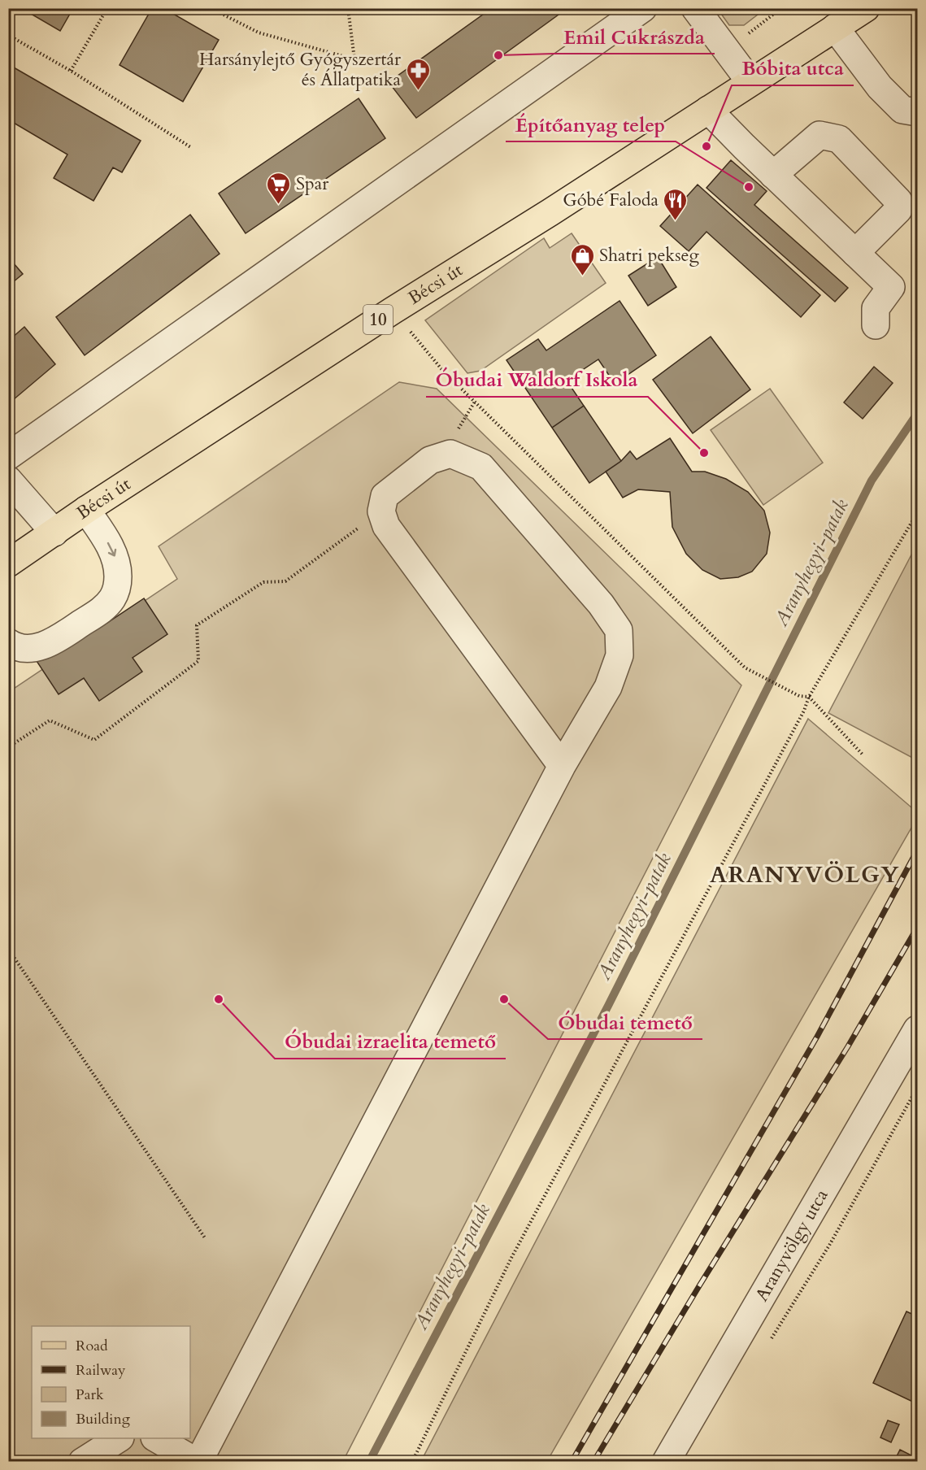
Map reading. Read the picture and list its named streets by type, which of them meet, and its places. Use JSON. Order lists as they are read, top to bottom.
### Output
{
  "streets": {
    "main road": ["Bécsi út", "10"],
    "street": ["Aranyvölgy utca"]
  },
  "districts": ["ARANYVÖLGY"],
  "water": ["Aranyhegyi-patak"],
  "places": {
    "other": [
      "Emil Cukrászda",
      "Bóbita utca",
      "Építőanyag telep",
      "Óbudai Waldorf Iskola",
      "Óbudai izraelita temető",
      "Óbudai temető"
    ],
    "pharmacy": ["Harsánylejtő Gyógyszertár és Állatpatika"],
    "supermarket": ["Spar"],
    "restaurant": ["Góbé Faloda"],
    "shop": ["Shatri pekseg"]
  },
  "legend": [
    "Road",
    "Railway",
    "Park",
    "Building"
  ]
}
